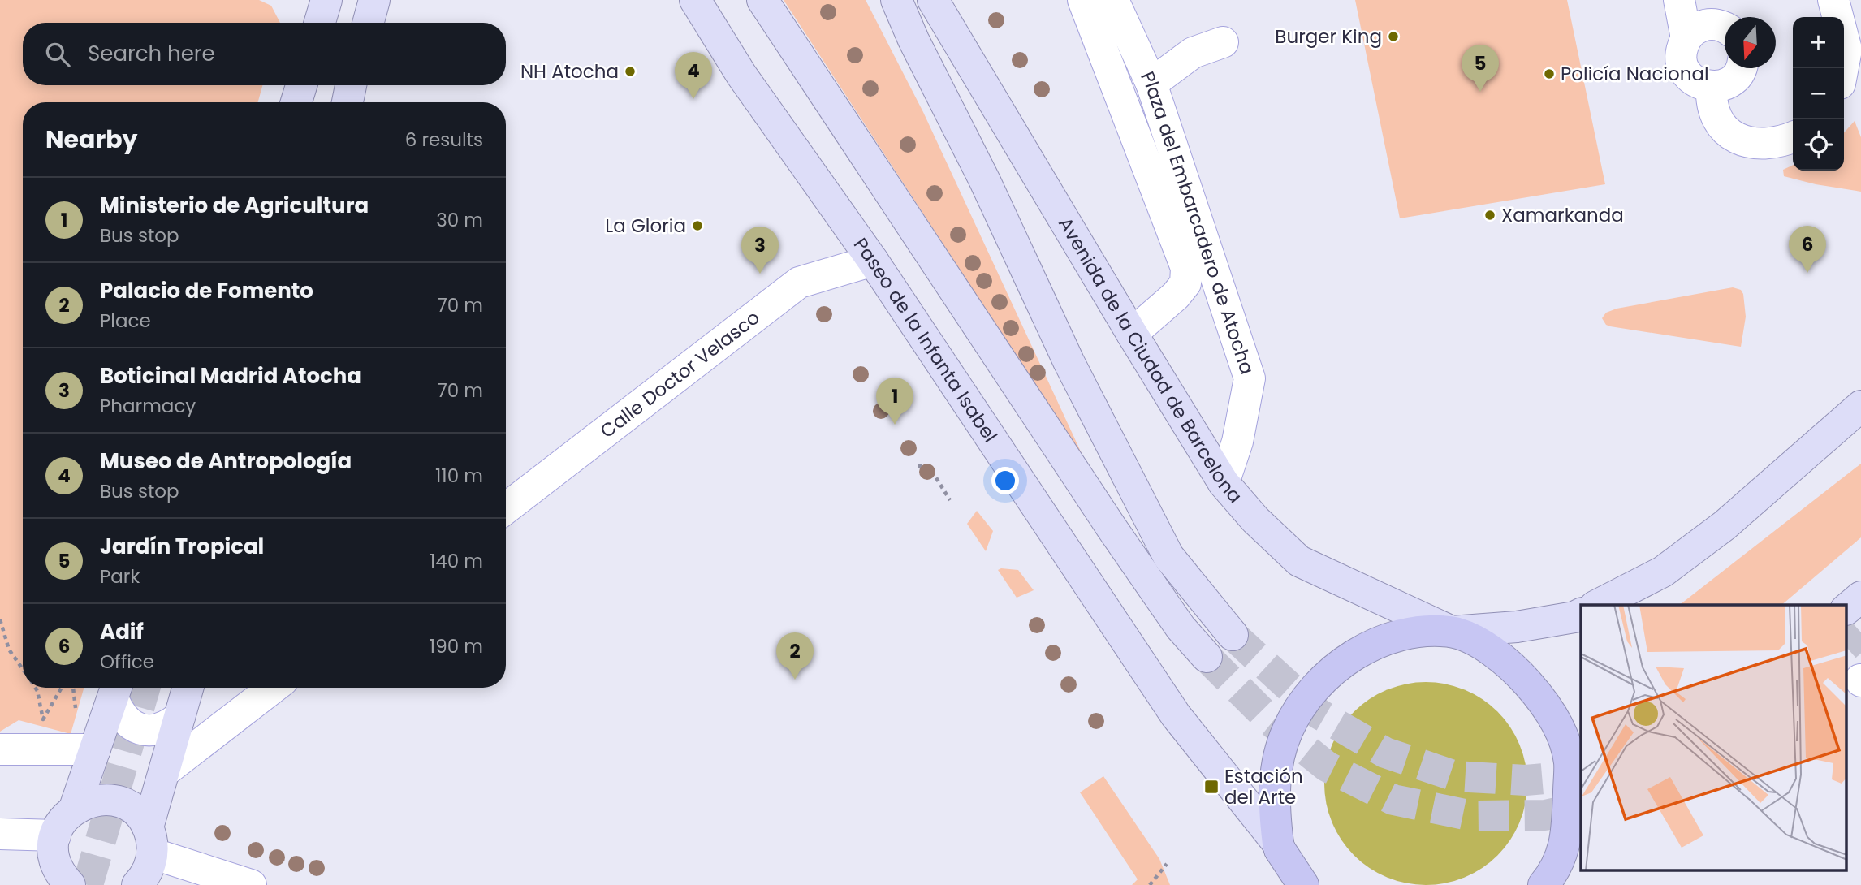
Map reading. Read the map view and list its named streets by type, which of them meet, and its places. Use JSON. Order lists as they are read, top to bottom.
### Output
{
  "streets": {
    "main road": ["Paseo de la Infanta Isabel", "Avenida de la Ciudad de Barcelona"],
    "street": ["Plaza del Embarcadero de Atocha", "Calle Doctor Velasco"]
  },
  "crossings": [
    ["Plaza del Embarcadero de Atocha", "Avenida de la Ciudad de Barcelona"],
    ["Paseo de la Infanta Isabel", "Calle Doctor Velasco"]
  ],
  "places": {
    "other": [
      "Burger King",
      "NH Atocha",
      "Policía Nacional",
      "Xamarkanda",
      "La Gloria"
    ],
    "transit": ["Estación del Arte"]
  },
  "north": "bottom",
  "page": {
    "map_buttons": ["+", "−"],
    "search": "Search here",
    "pins": [
      "5",
      "4",
      "6",
      "3",
      "1",
      "2"
    ],
    "heading": ["Nearby", "6 results"],
    "list": [
      {
        "mark": "1",
        "name": "Ministerio de Agricultura",
        "note": "Bus stop",
        "value": "30 m"
      },
      {
        "mark": "2",
        "name": "Palacio de Fomento",
        "note": "Place",
        "value": "70 m"
      },
      {
        "mark": "3",
        "name": "Boticinal Madrid Atocha",
        "note": "Pharmacy",
        "value": "70 m"
      },
      {
        "mark": "4",
        "name": "Museo de Antropología",
        "note": "Bus stop",
        "value": "110 m"
      },
      {
        "mark": "5",
        "name": "Jardín Tropical",
        "note": "Park",
        "value": "140 m"
      },
      {
        "mark": "6",
        "name": "Adif",
        "note": "Office",
        "value": "190 m"
      }
    ]
  }
}
